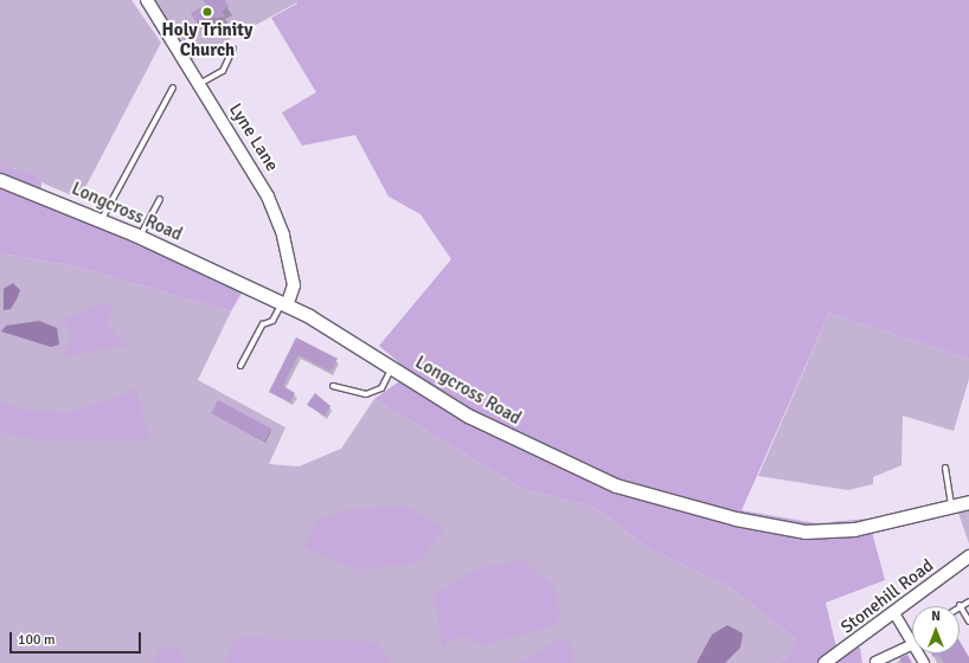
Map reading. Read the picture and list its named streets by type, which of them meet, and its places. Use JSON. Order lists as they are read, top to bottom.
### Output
{
  "streets": {
    "main road": ["Longcross Road"],
    "street": ["Lyne Lane", "Stonehill Road"]
  },
  "crossings": [
    ["Lyne Lane", "Longcross Road"]
  ],
  "places": ["Holy Trinity Church"],
  "scale_bar": "100 m",
  "north": "top"
}
